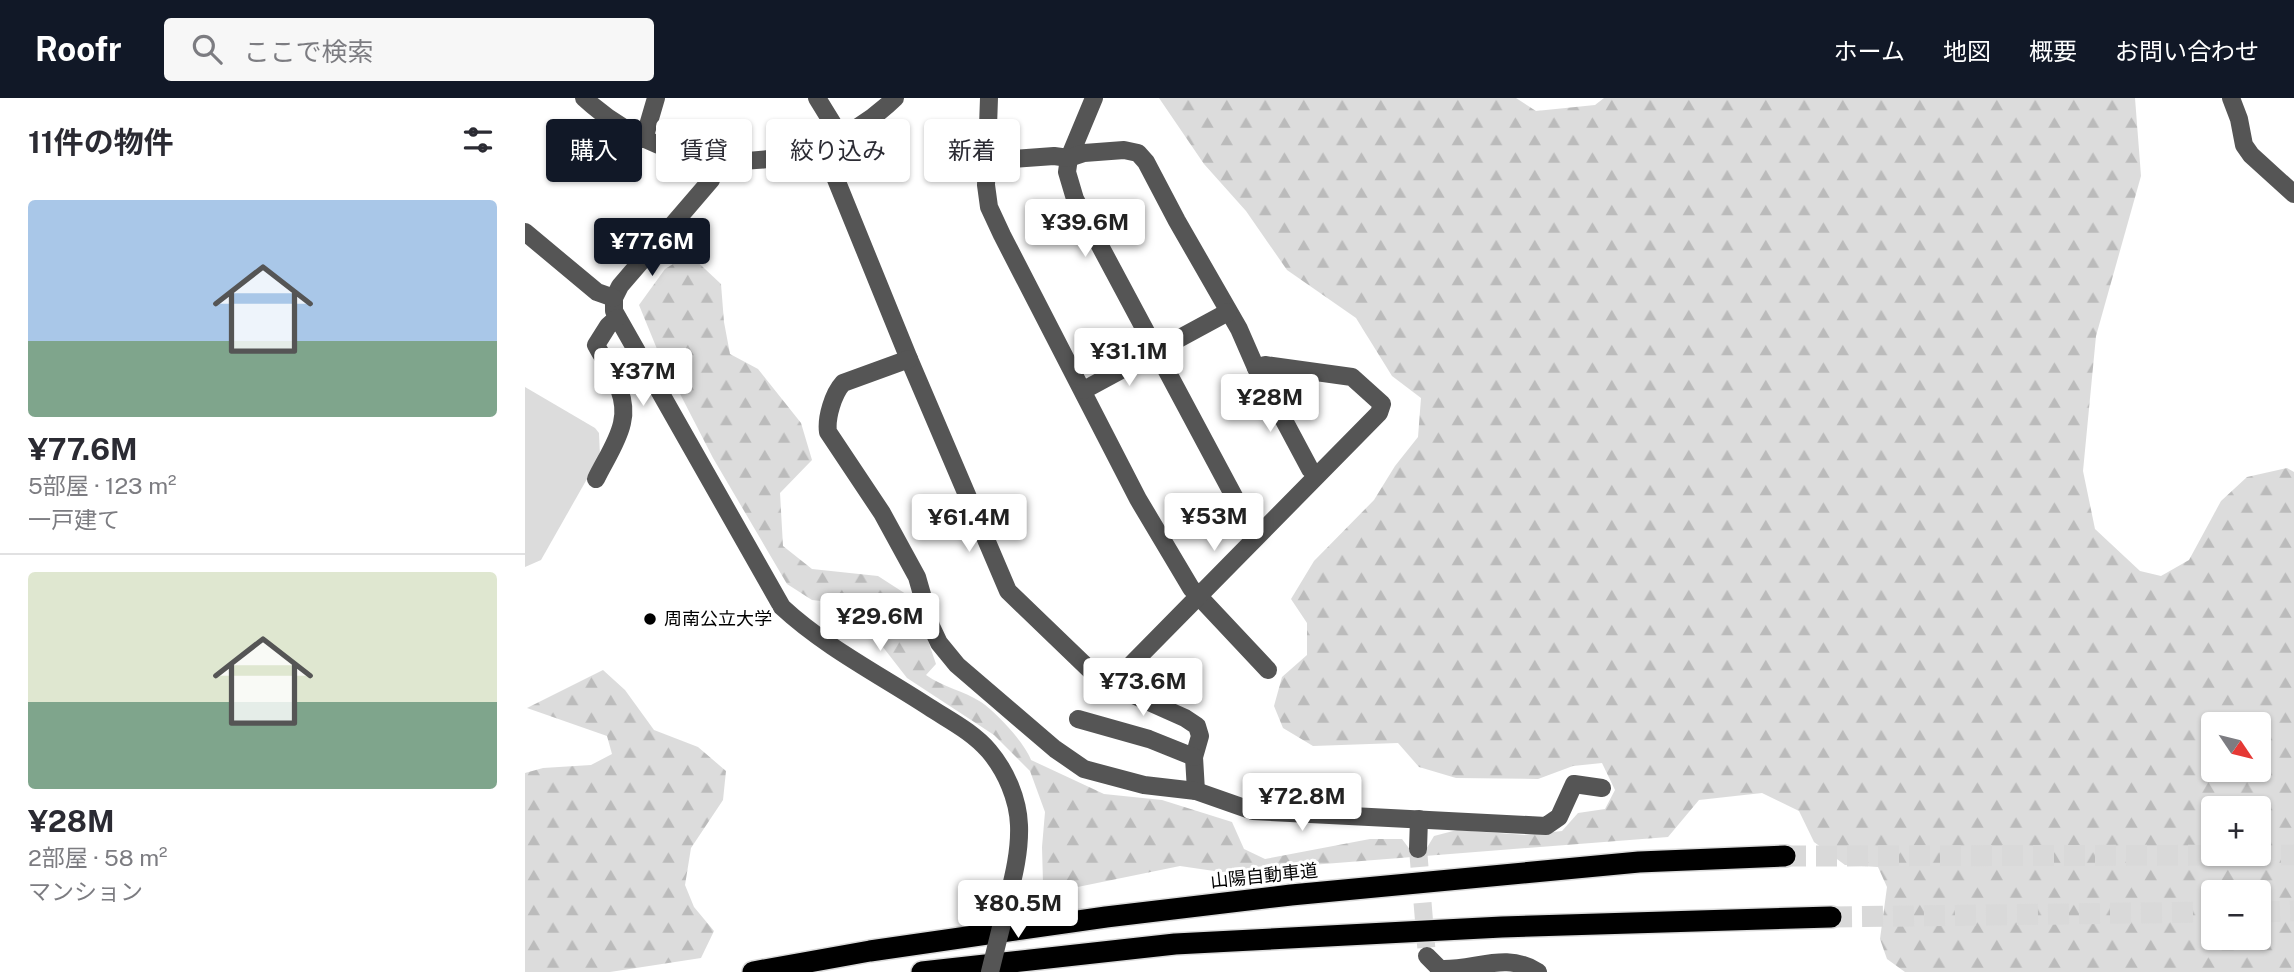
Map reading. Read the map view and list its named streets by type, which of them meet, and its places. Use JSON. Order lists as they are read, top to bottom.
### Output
{
  "streets": {
    "highway": ["山陽自動車道"]
  },
  "places": ["周南公立大学"],
  "north": "bottom right",
  "page": {
    "header": "Roofr",
    "search": "ここで検索",
    "nav": [
      "ホーム",
      "地図",
      "概要",
      "お問い合わせ"
    ],
    "heading": "11件の物件",
    "chip": [
      "購入",
      "賃貸",
      "絞り込み",
      "新着"
    ],
    "list": [
      {
        "name": "¥77.6M",
        "note": "5部屋 · 123 m² · 一戸建て"
      },
      {
        "name": "¥28M",
        "note": "2部屋 · 58 m² · マンション"
      }
    ],
    "price": [
      "¥39.6M",
      "¥77.6M",
      "¥31.1M",
      "¥37M",
      "¥28M",
      "¥53M",
      "¥61.4M",
      "¥29.6M",
      "¥73.6M",
      "¥72.8M",
      "¥80.5M"
    ],
    "map_buttons": ["+", "−"]
  }
}
